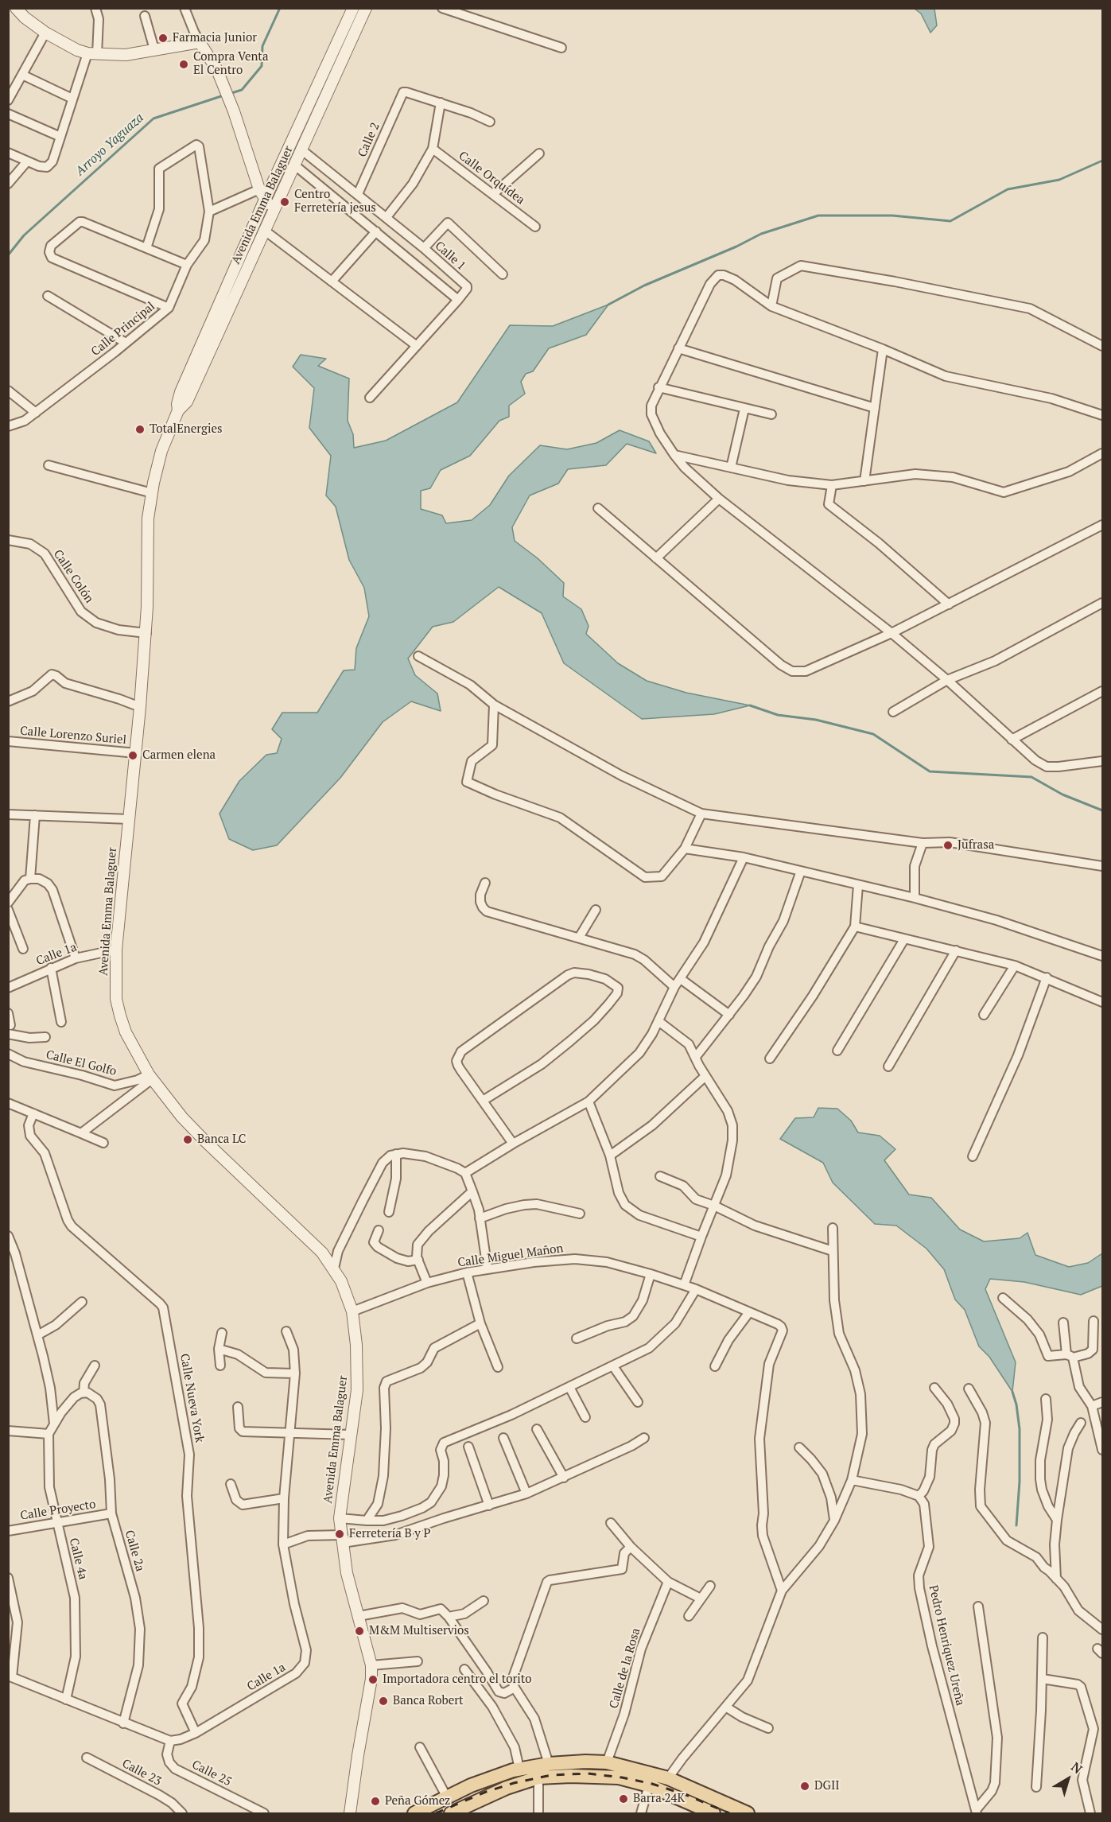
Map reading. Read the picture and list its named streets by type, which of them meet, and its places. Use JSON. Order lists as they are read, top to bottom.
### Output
{
  "streets": {
    "street": [
      "Calle 2",
      "Calle Orquídea",
      "Avenida Emma Balaguer",
      "Calle 1",
      "Calle Principal",
      "Calle Colón",
      "Calle Lorenzo Suriel",
      "Calle 1a",
      "Calle El Golfo",
      "Calle Miguel Mañon",
      "Calle Nueva York",
      "Calle Proyecto",
      "Calle 2a",
      "Calle 4a",
      "Pedro Henriquez Ureña",
      "Calle de la Rosa",
      "Calle 23",
      "Calle 25"
    ]
  },
  "crossings": [
    ["Calle 2", "Calle 1"],
    ["Avenida Emma Balaguer", "Calle 1"],
    ["Avenida Emma Balaguer", "Calle Colón"],
    ["Avenida Emma Balaguer", "Calle Lorenzo Suriel"],
    ["Avenida Emma Balaguer", "Calle 1a"],
    ["Avenida Emma Balaguer", "Calle El Golfo"],
    ["Avenida Emma Balaguer", "Calle Miguel Mañon"],
    ["Calle 1a", "Calle Nueva York"],
    ["Calle 1a", "Calle 25"],
    ["Calle Proyecto", "Calle 2a"],
    ["Calle Proyecto", "Calle 4a"],
    ["Calle 2a", "Calle 4a"]
  ],
  "water": ["Arroyo Yaguaza"],
  "places": [
    "Farmacia Junior",
    "Compra Venta El Centro",
    "Centro Ferretería jesus",
    "TotalEnergies",
    "Carmen elena",
    "Jufrasa",
    "Banca LC",
    "Ferretería B y P",
    "M&M Multiservios",
    "Importadora centro el torito",
    "Banca Robert",
    "DGII",
    "Barra 24K",
    "Peña Gómez"
  ],
  "north": "top right"
}
